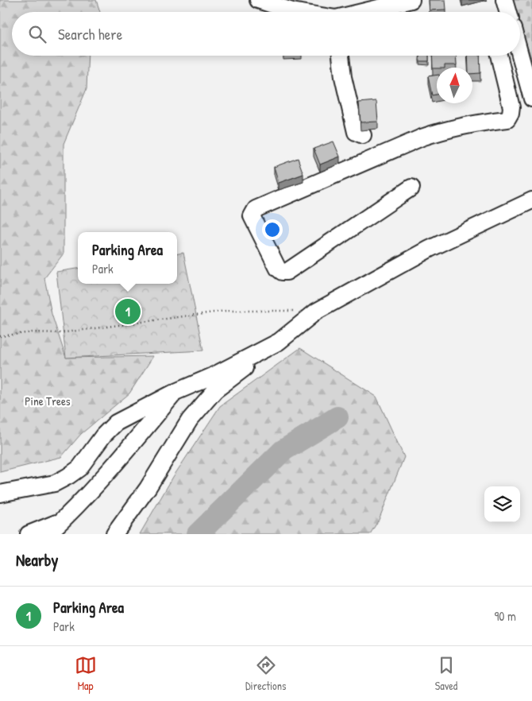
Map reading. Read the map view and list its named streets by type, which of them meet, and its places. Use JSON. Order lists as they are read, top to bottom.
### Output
{
  "parks": ["Pine Trees"],
  "north": "top",
  "page": {
    "search": "Search here",
    "popup": ["Parking Area", "Park"],
    "pins": "1",
    "heading": "Nearby",
    "list": [
      {
        "mark": "1",
        "name": "Parking Area",
        "note": "Park",
        "value": "90 m"
      }
    ],
    "nav": ["Map", "Directions", "Saved"]
  }
}
